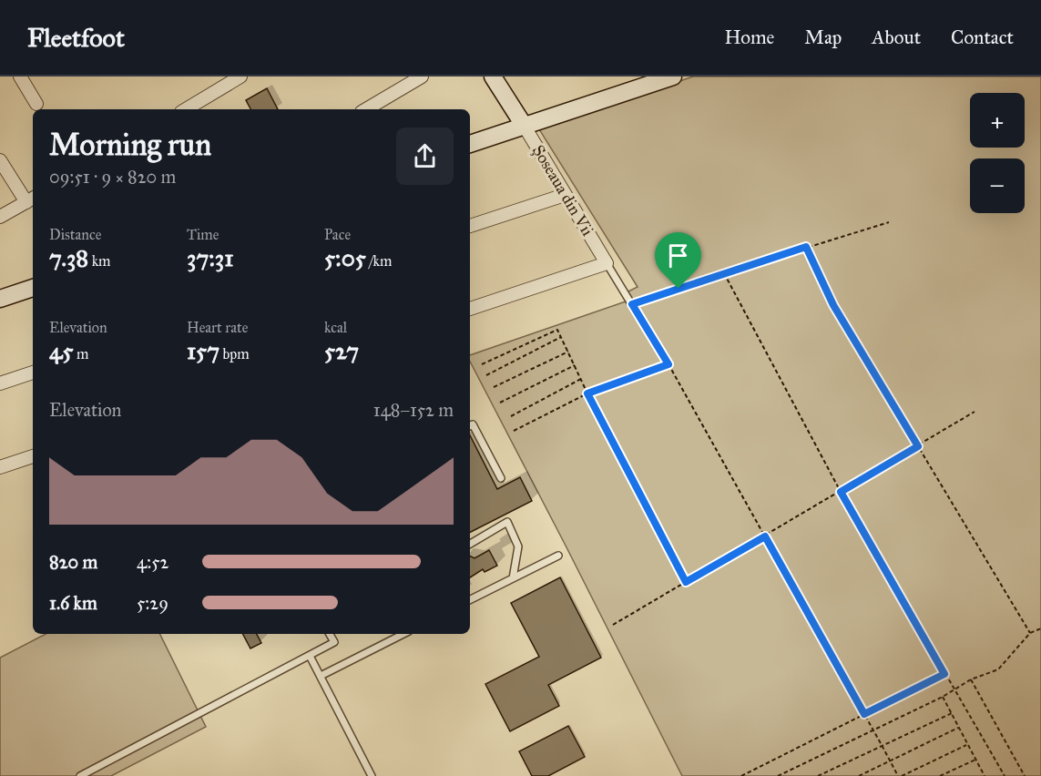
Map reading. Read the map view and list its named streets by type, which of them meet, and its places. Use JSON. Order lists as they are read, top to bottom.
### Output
{
  "streets": {
    "street": ["Șoseaua din Vii"]
  },
  "page": {
    "header": "Fleetfoot",
    "nav": [
      "Home",
      "Map",
      "About",
      "Contact"
    ],
    "map_buttons": ["+", "−"],
    "heading": ["Morning run", "09:51 · 9 × 820 m"],
    "stats": [
      ["Distance", "7.38 km"],
      ["Time", "37:31"],
      ["Pace", "5:05 /km"],
      ["Elevation", "45 m"],
      ["Heart rate", "157 bpm"],
      ["kcal", "527"]
    ],
    "chart": ["Elevation", "148–152 m"],
    "list": [
      {
        "name": "820 m",
        "note": "4:52"
      },
      {
        "name": "1.6 km",
        "note": "5:29"
      }
    ]
  }
}
